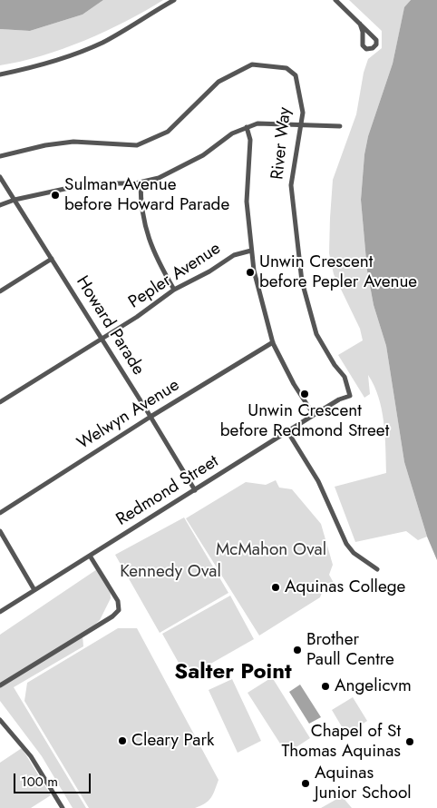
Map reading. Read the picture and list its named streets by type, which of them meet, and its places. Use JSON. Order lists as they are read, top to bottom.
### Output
{
  "streets": {
    "street": [
      "River Way",
      "Pepler Avenue",
      "Howard Parade",
      "Welwyn Avenue",
      "Redmond Street"
    ]
  },
  "crossings": [
    ["River Way", "Redmond Street"],
    ["Pepler Avenue", "Howard Parade"],
    ["Howard Parade", "Welwyn Avenue"],
    ["Howard Parade", "Redmond Street"]
  ],
  "districts": ["Salter Point"],
  "parks": ["McMahon Oval", "Kennedy Oval"],
  "places": [
    "Sulman Avenue before Howard Parade",
    "Unwin Crescent before Pepler Avenue",
    "Unwin Crescent before Redmond Street",
    "Aquinas College",
    "Brother Paull Centre",
    "Angelicvm",
    "Cleary Park",
    "Chapel of St Thomas Aquinas",
    "Aquinas Junior School"
  ],
  "scale_bar": "100 m"
}
